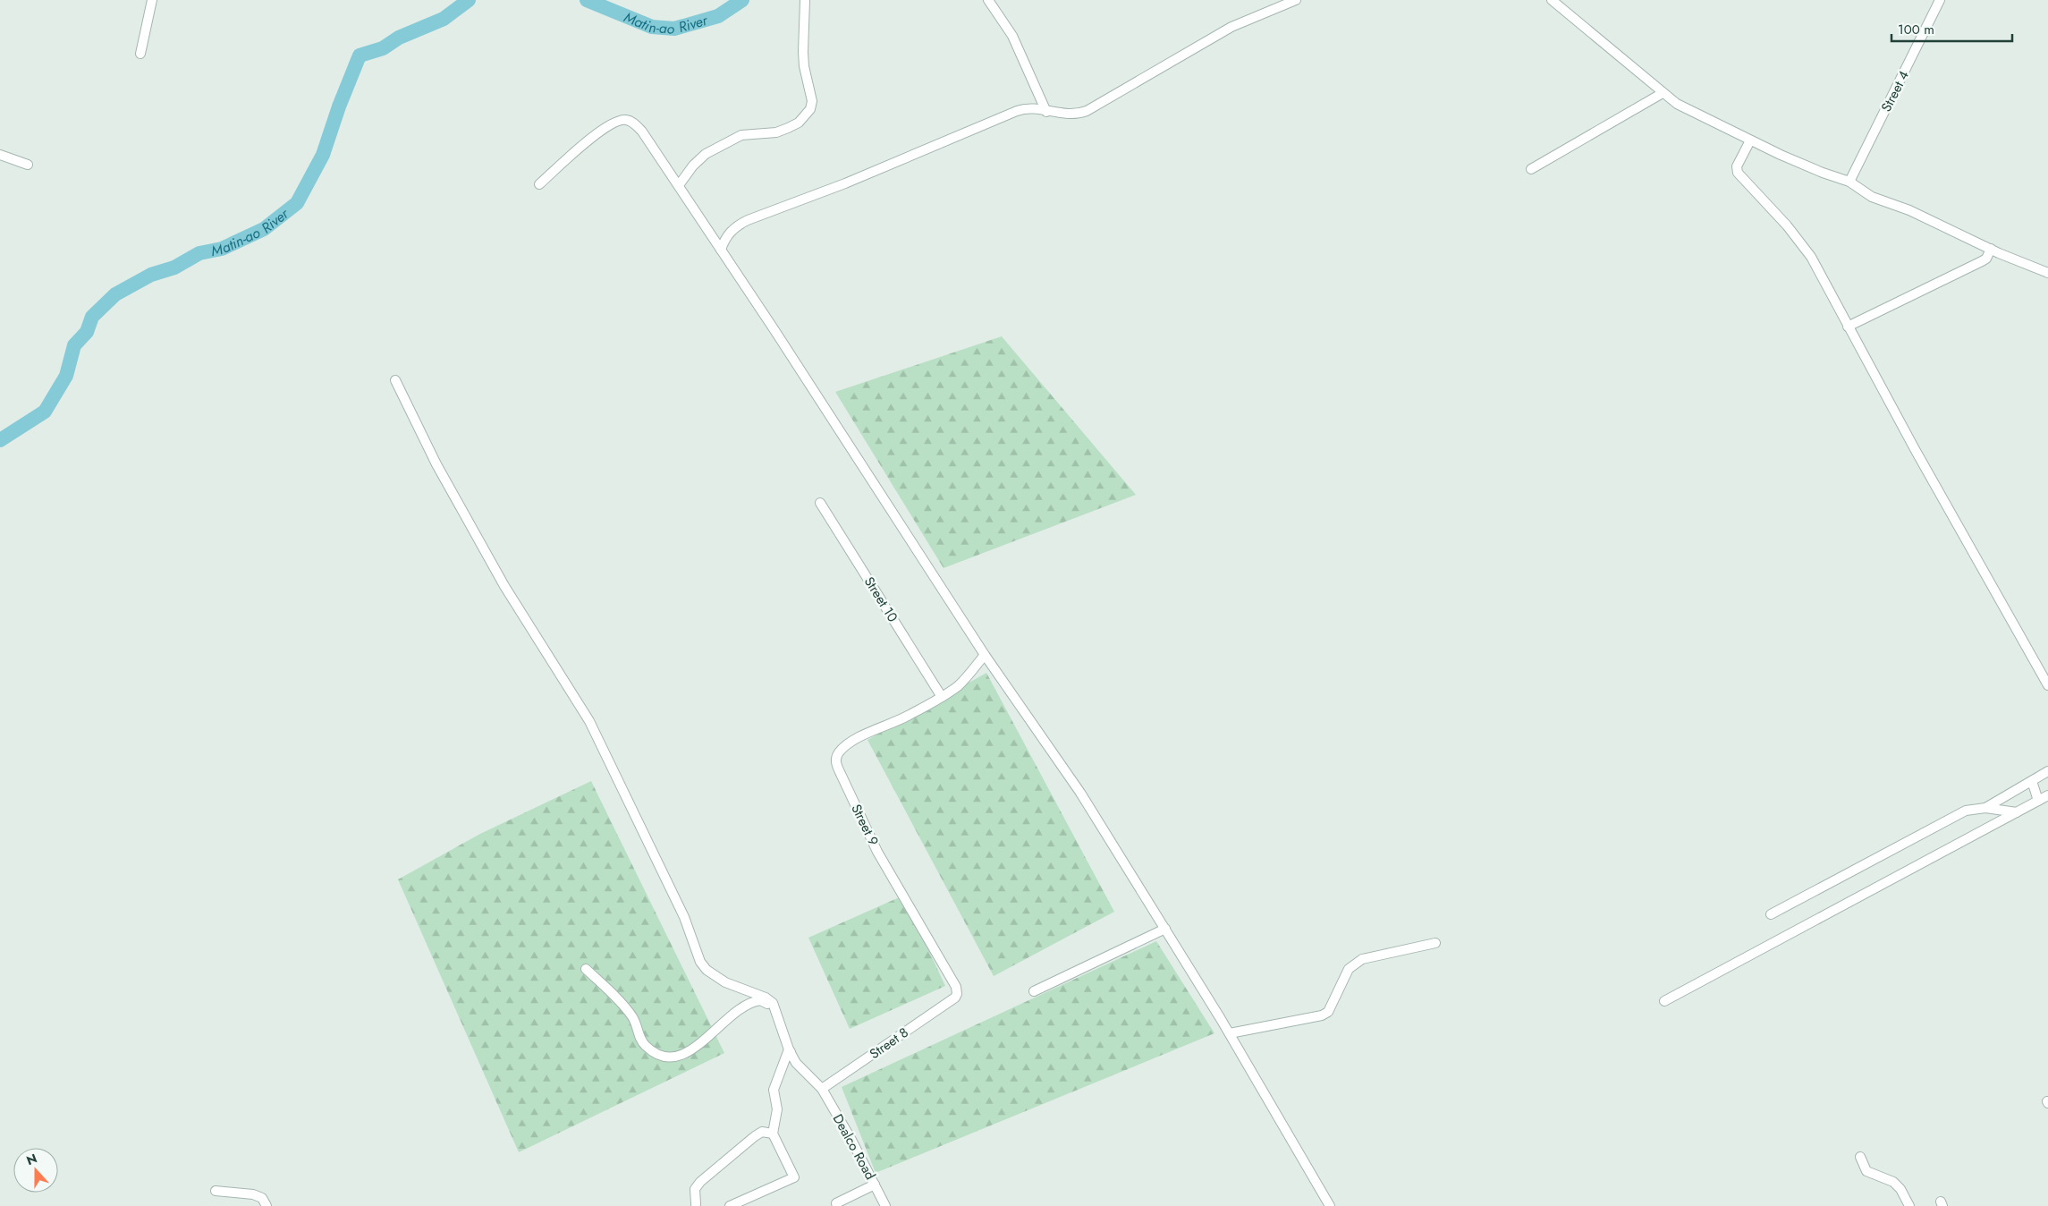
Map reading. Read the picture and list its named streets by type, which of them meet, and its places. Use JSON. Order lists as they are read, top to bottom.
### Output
{
  "streets": {
    "street": [
      "Street 4",
      "Street 10",
      "Street 9",
      "Street 8",
      "Dealco Road"
    ]
  },
  "crossings": [
    ["Street 10", "Street 9"],
    ["Street 9", "Street 8"],
    ["Street 8", "Dealco Road"]
  ],
  "water": ["Matin-ao River"],
  "scale_bar": "100 m",
  "north": "top"
}
